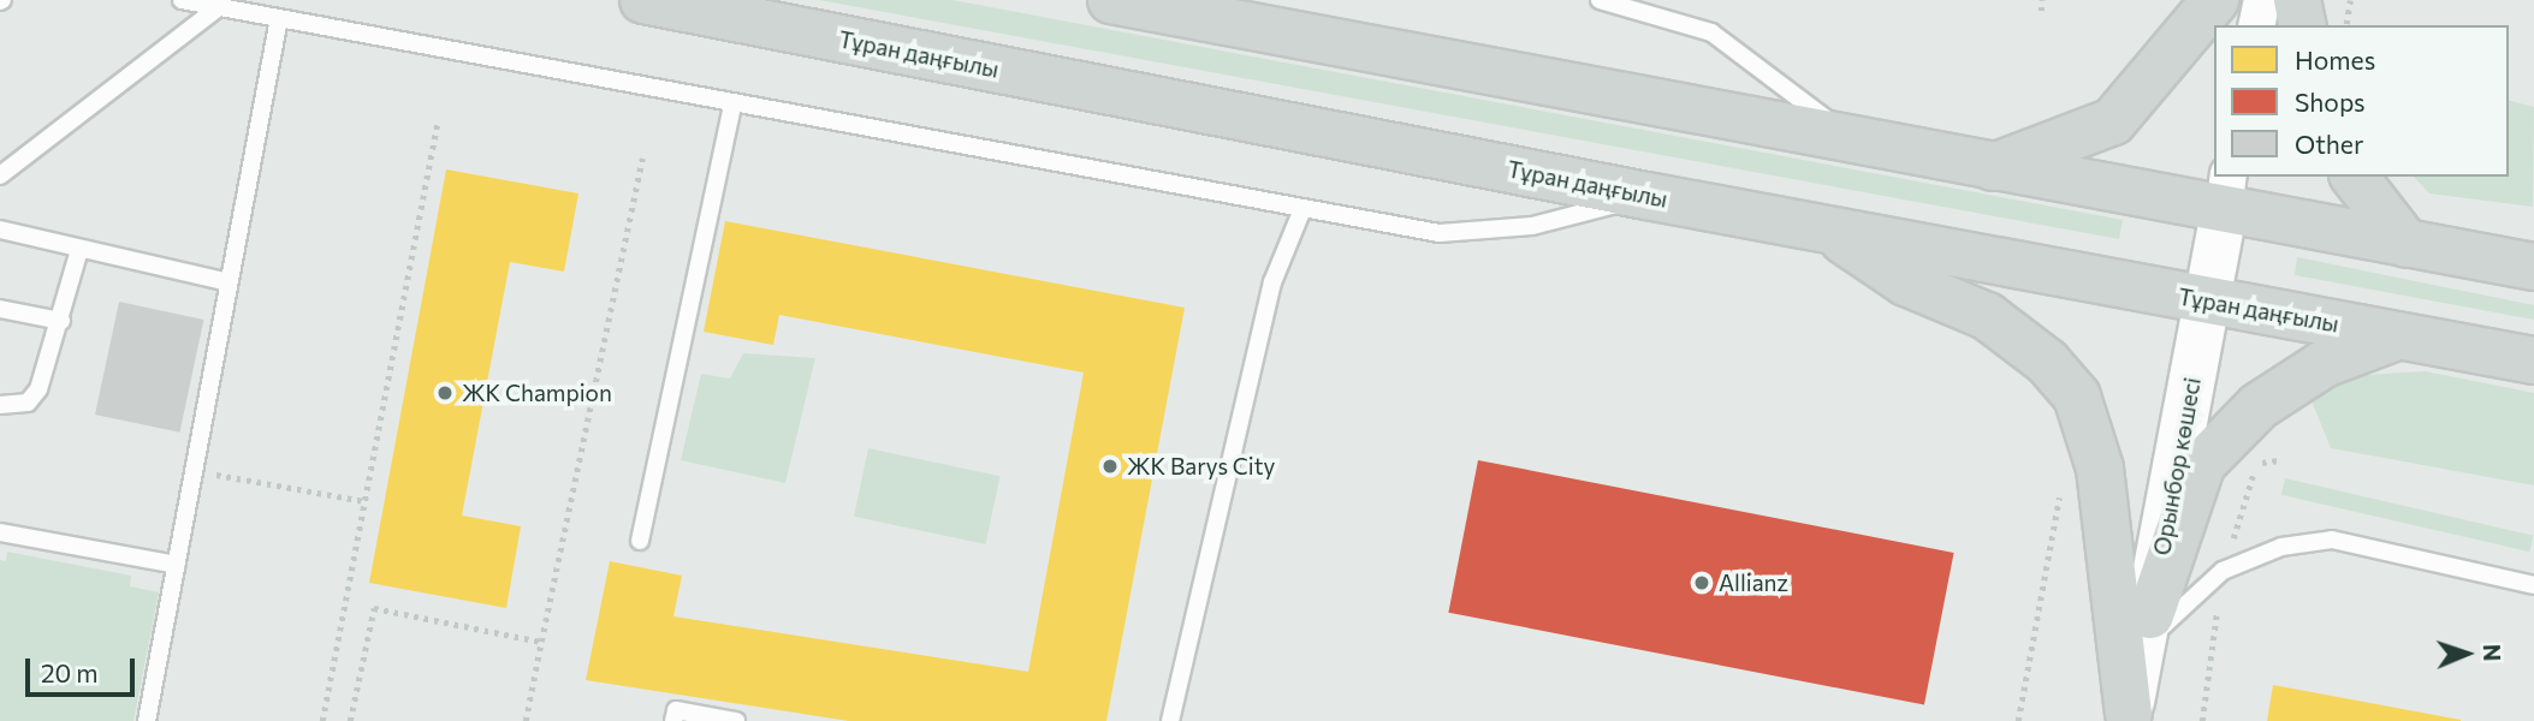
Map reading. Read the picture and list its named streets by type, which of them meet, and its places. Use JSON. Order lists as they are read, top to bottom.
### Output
{
  "streets": {
    "main road": ["Тұран даңғылы"],
    "street": ["Орынбор көшесі"]
  },
  "crossings": [
    ["Тұран даңғылы", "Орынбор көшесі"]
  ],
  "places": ["ЖК Champion", "ЖК Barys City", "Allianz"],
  "legend": ["Homes", "Shops", "Other"],
  "scale_bar": "20 m",
  "north": "right"
}
